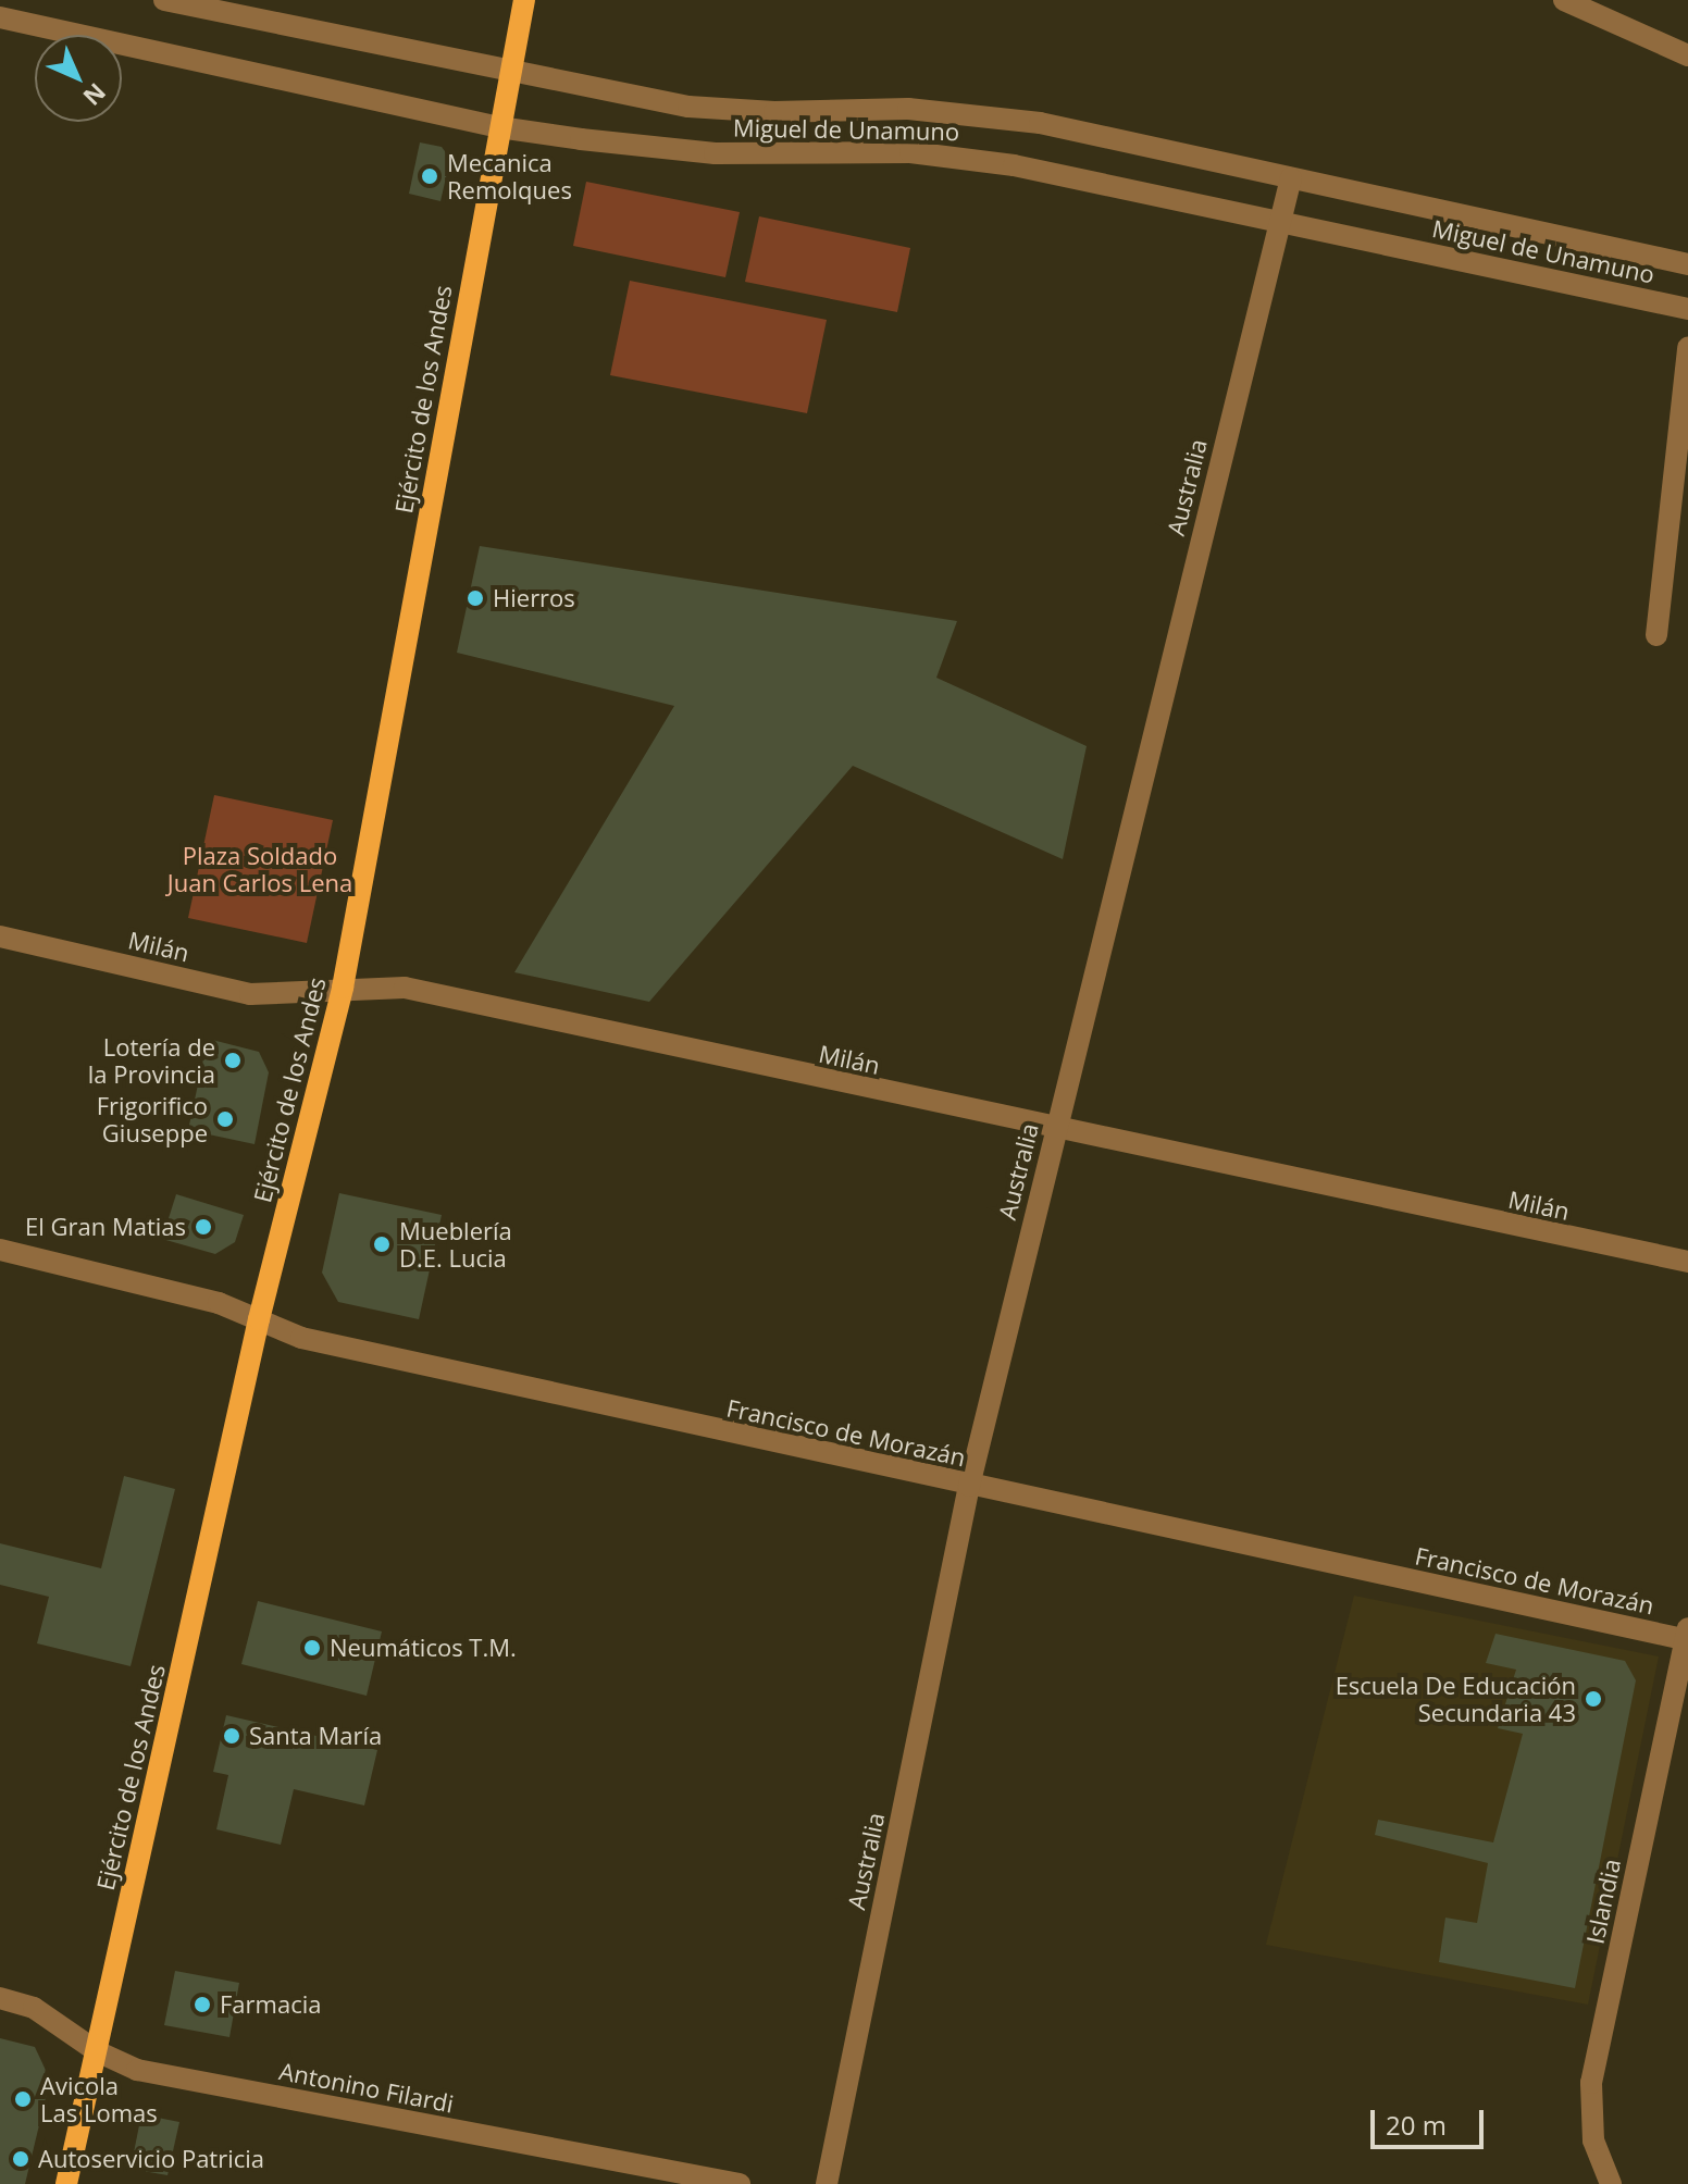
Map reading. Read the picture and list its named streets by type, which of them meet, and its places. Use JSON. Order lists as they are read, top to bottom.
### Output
{
  "streets": {
    "main road": ["Ejército de los Andes"],
    "street": [
      "Miguel de Unamuno",
      "Australia",
      "Milán",
      "Francisco de Morazán",
      "Islandia",
      "Antonino Filardi"
    ]
  },
  "crossings": [
    ["Miguel de Unamuno", "Ejército de los Andes"],
    ["Miguel de Unamuno", "Australia"],
    ["Ejército de los Andes", "Milán"],
    ["Ejército de los Andes", "Francisco de Morazán"],
    ["Ejército de los Andes", "Antonino Filardi"],
    ["Australia", "Milán"],
    ["Australia", "Francisco de Morazán"],
    ["Francisco de Morazán", "Islandia"]
  ],
  "parks": ["Plaza Soldado Juan Carlos Lena"],
  "places": [
    "Mecanica Remolques",
    "Hierros",
    "Lotería de la Provincia",
    "Frigorifico Giuseppe",
    "El Gran Matias",
    "Mueblería D.E. Lucia",
    "Neumáticos T.M.",
    "Escuela De Educación Secundaria 43",
    "Santa María",
    "Farmacia",
    "Avicola Las Lomas",
    "Autoservicio Patricia"
  ],
  "scale_bar": "20 m",
  "north": "bottom right"
}
